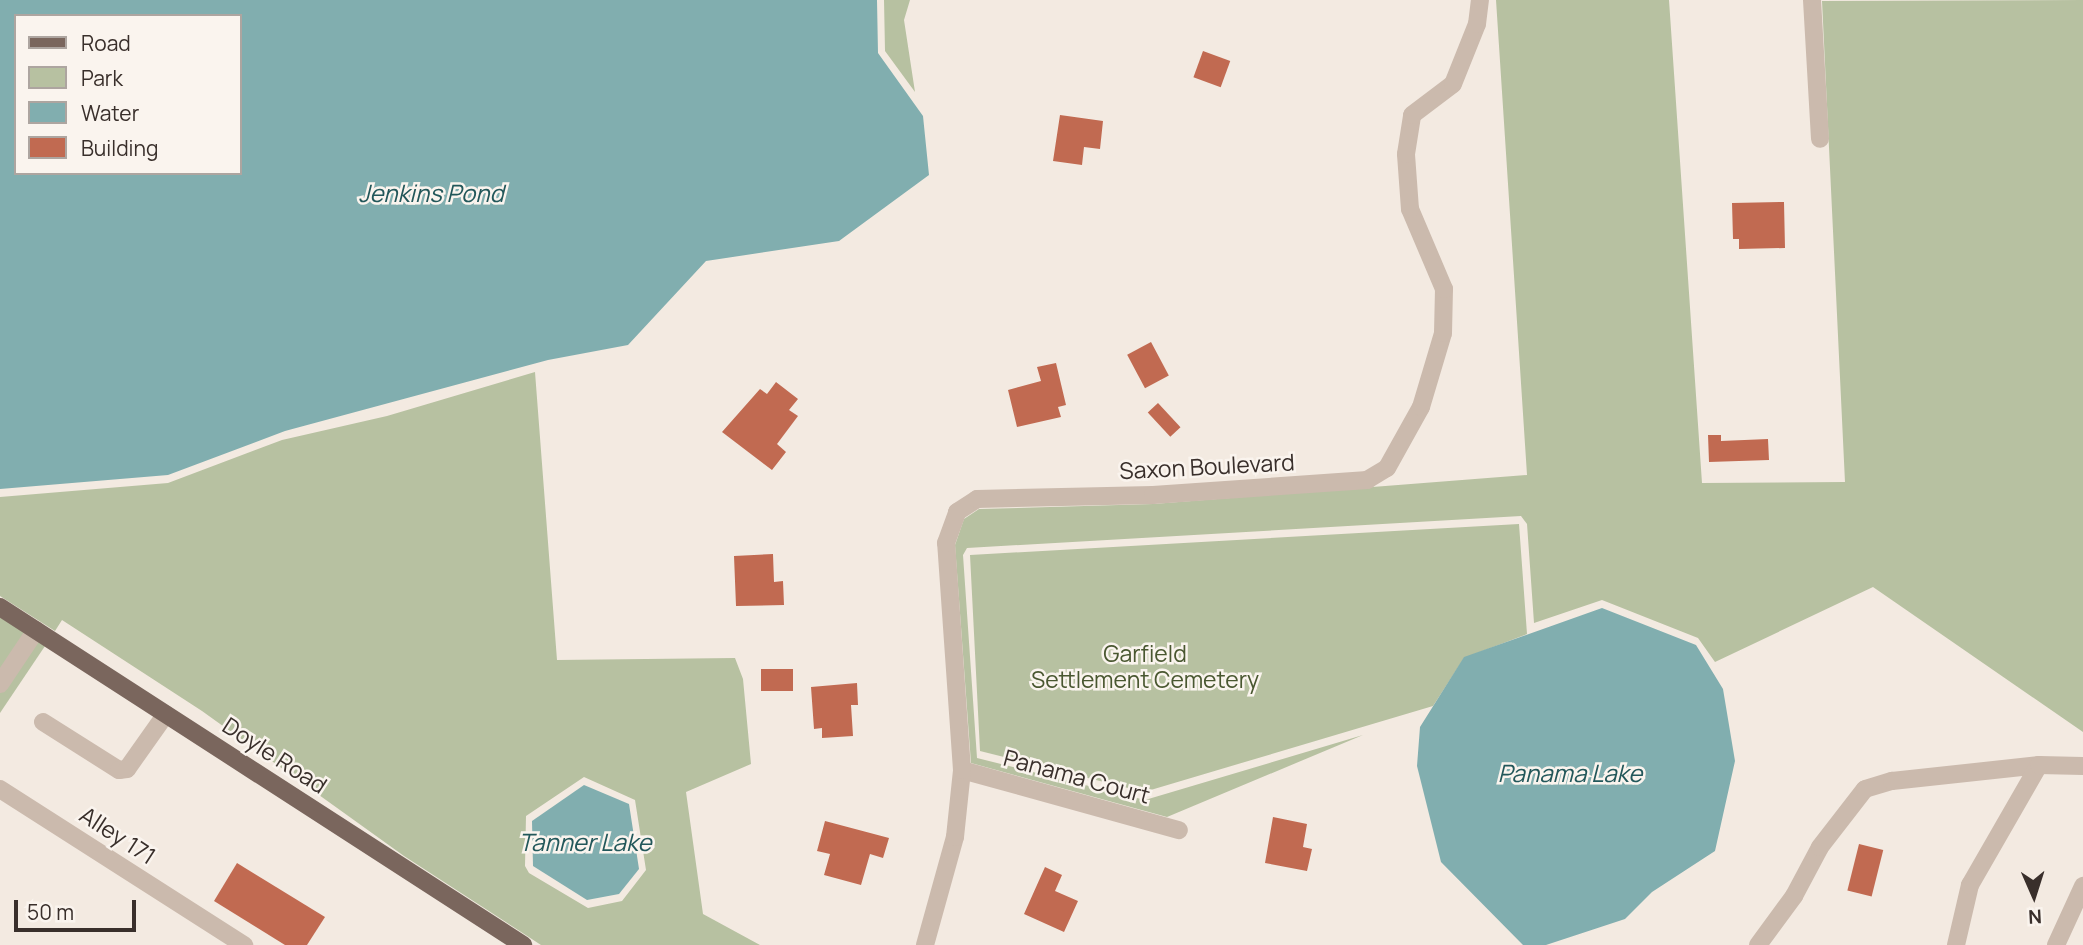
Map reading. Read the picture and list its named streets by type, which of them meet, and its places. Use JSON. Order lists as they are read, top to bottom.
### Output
{
  "streets": {
    "main road": ["Doyle Road"],
    "street": ["Saxon Boulevard", "Panama Court", "Alley 171"]
  },
  "crossings": [
    ["Saxon Boulevard", "Panama Court"]
  ],
  "water": ["Jenkins Pond", "Panama Lake", "Tanner Lake"],
  "parks": ["Garfield Settlement Cemetery"],
  "legend": [
    "Road",
    "Park",
    "Water",
    "Building"
  ],
  "scale_bar": "50 m",
  "north": "bottom"
}
